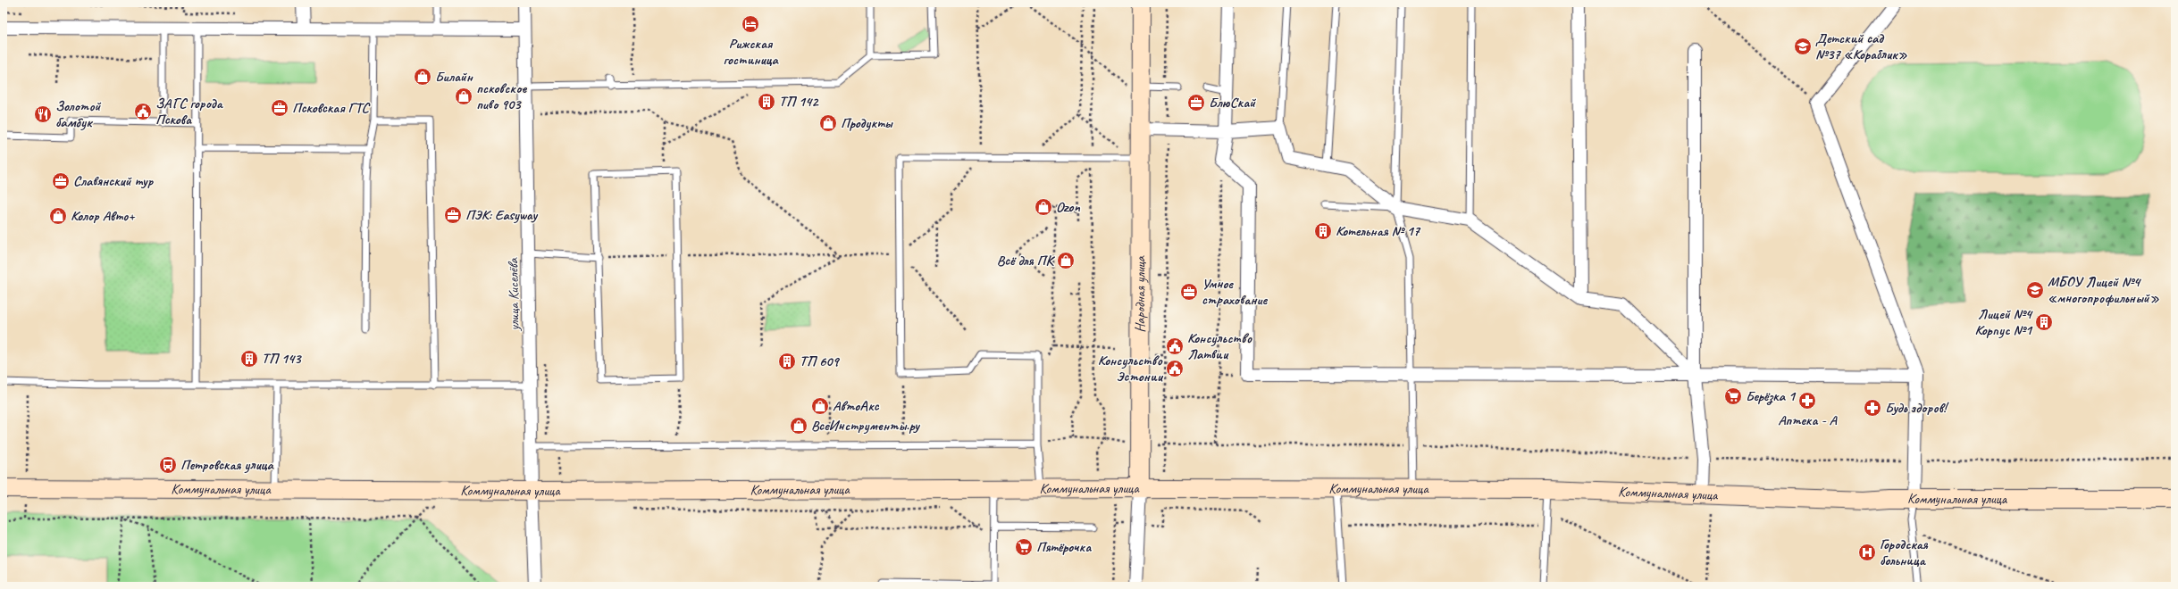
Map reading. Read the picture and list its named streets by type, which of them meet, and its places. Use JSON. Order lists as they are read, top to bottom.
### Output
{
  "streets": {
    "main road": ["Народная улица", "Коммунальная улица"],
    "street": ["улица Киселёва"]
  },
  "crossings": [
    ["улица Киселёва", "Коммунальная улица"],
    ["Народная улица", "Коммунальная улица"]
  ],
  "places": {
    "hotel": ["Рижская гостиница"],
    "school or university": ["Детский сад №37 «Кораблик»", "МБОУ Лицей №4 «многопрофильный»"],
    "shop": [
      "Билайн",
      "псковское пиво 903",
      "Продукты",
      "Ozon",
      "Колор Авто+",
      "Всё для ПК",
      "АвтоАкс",
      "ВсеИнструменты.ру"
    ],
    "building": [
      "ТП 142",
      "Котельная № 17",
      "Лицей №4 Корпус №1",
      "ТП 143",
      "ТП 609"
    ],
    "office": [
      "БлюСкай",
      "Псковская ГТС",
      "Славянский тур",
      "ПЭК: Easyway",
      "Умное страхование"
    ],
    "public building": ["ЗАГС города Пскова", "Консульство Латвии", "Консульство Эстонии"],
    "restaurant": ["Золотой бамбук"],
    "supermarket": ["Берёзка 1", "Пятёрочка"],
    "pharmacy": ["Аптека - А", "Будь здоров!"],
    "bus stop": ["Петровская улица"],
    "hospital": ["Городская больница"]
  }
}
